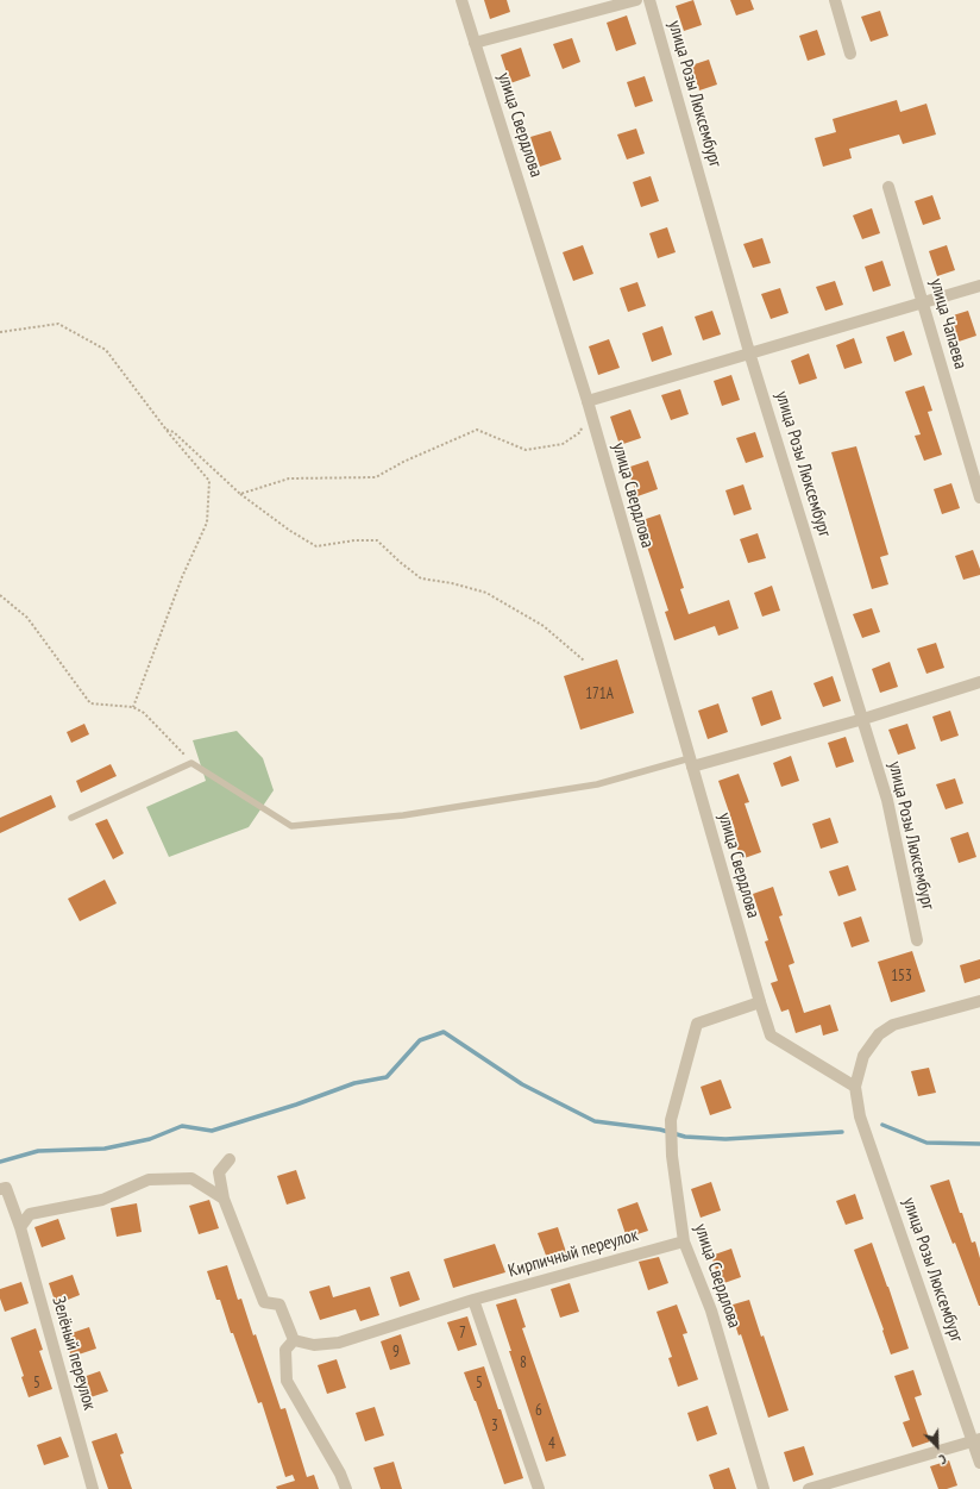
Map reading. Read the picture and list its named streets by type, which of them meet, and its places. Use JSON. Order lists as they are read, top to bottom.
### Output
{
  "streets": {
    "street": [
      "улица Розы Люксембург",
      "улица Свердлова",
      "улица Чапаева",
      "Кирпичный переулок",
      "Зелёный переулок"
    ]
  },
  "crossings": [
    ["улица Розы Люксембург", "улица Свердлова"],
    ["улица Свердлова", "Кирпичный переулок"]
  ],
  "house_numbers": [
    "171А",
    "153",
    "7",
    "9",
    "8",
    "5",
    "5",
    "6",
    "3",
    "4"
  ],
  "north": "bottom right"
}
